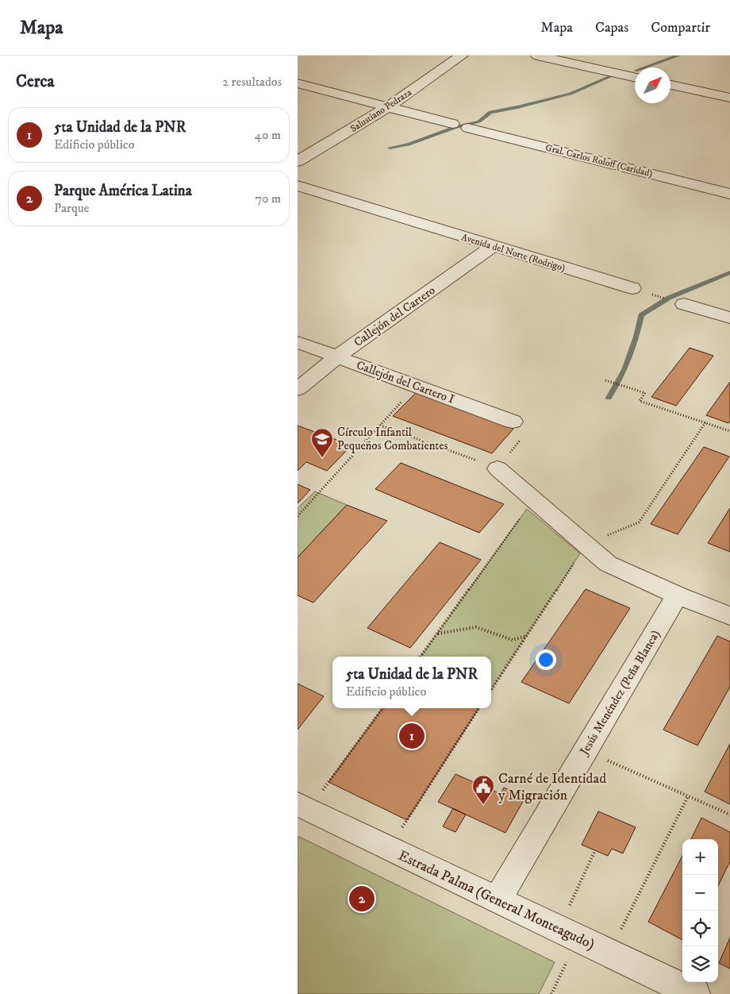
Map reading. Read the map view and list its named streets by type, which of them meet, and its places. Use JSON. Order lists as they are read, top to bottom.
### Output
{
  "streets": {
    "street": [
      "Salustiano Pedraza",
      "Gral. Carlos Roloff (Caridad)",
      "Avenida del Norte (Rodrigo)",
      "Callejón del Cartero",
      "Callejón del Cartero I",
      "Jesús Menéndez (Peña Blanca)",
      "Estrada Palma (General Monteagudo)"
    ]
  },
  "crossings": [
    ["Avenida del Norte (Rodrigo)", "Callejón del Cartero"],
    ["Callejón del Cartero", "Callejón del Cartero I"],
    ["Jesús Menéndez (Peña Blanca)", "Estrada Palma (General Monteagudo)"]
  ],
  "places": {
    "school or university": ["Círculo Infantil Pequeños Combatientes"],
    "public building": ["Carné de Identidad y Migración"]
  },
  "north": "top right",
  "page": {
    "header": "Mapa",
    "nav": ["Mapa", "Capas", "Compartir"],
    "heading": ["Cerca", "2 resultados"],
    "list": [
      {
        "mark": "1",
        "name": "5ta Unidad de la PNR",
        "note": "Edificio público",
        "value": "40 m"
      },
      {
        "mark": "2",
        "name": "Parque América Latina",
        "note": "Parque",
        "value": "70 m"
      }
    ],
    "popup": ["5ta Unidad de la PNR", "Edificio público"],
    "pins": ["1", "2"],
    "map_buttons": ["+", "−"]
  }
}
